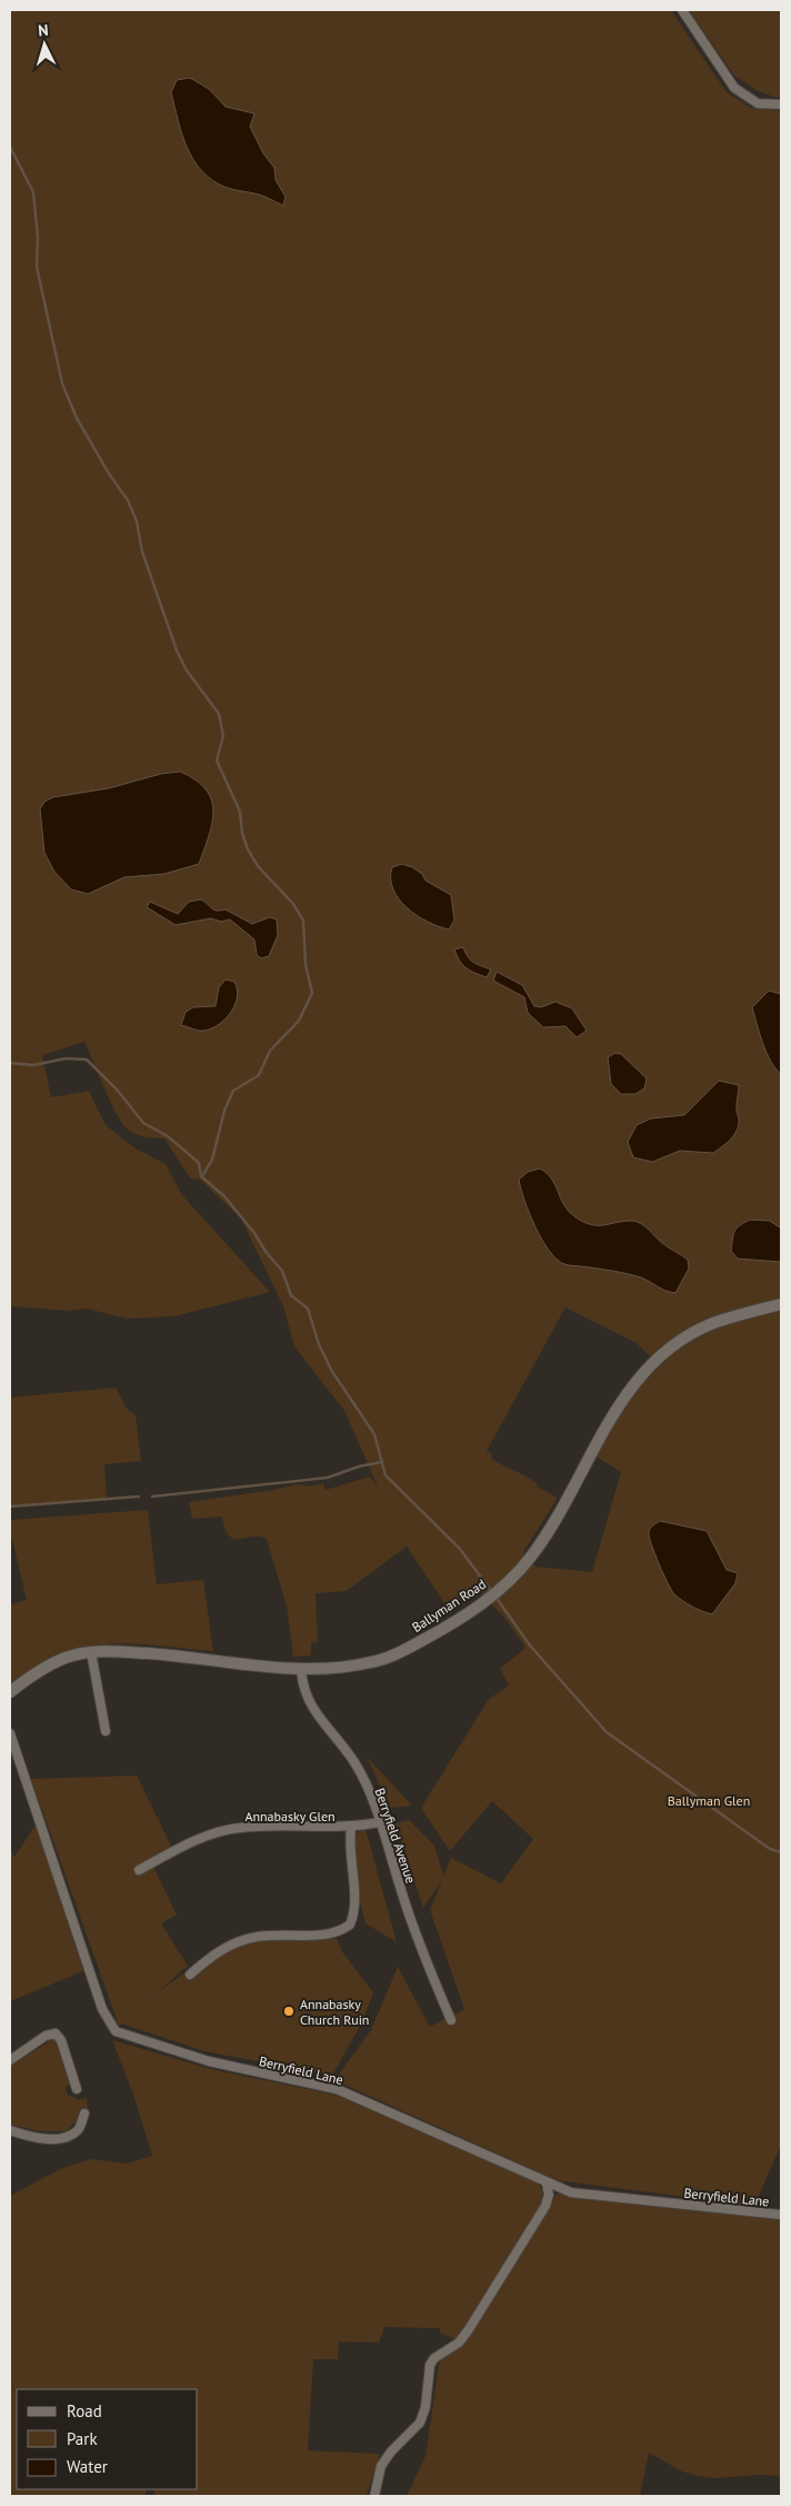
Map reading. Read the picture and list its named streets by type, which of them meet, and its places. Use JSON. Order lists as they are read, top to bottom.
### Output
{
  "streets": {
    "street": [
      "Ballyman Road",
      "Annabasky Glen",
      "Berryfield Avenue",
      "Berryfield Lane"
    ]
  },
  "crossings": [
    ["Ballyman Road", "Berryfield Avenue"],
    ["Annabasky Glen", "Berryfield Avenue"]
  ],
  "parks": ["Ballyman Glen"],
  "places": ["Annabasky Church Ruin"],
  "legend": ["Road", "Park", "Water"],
  "north": "top"
}
